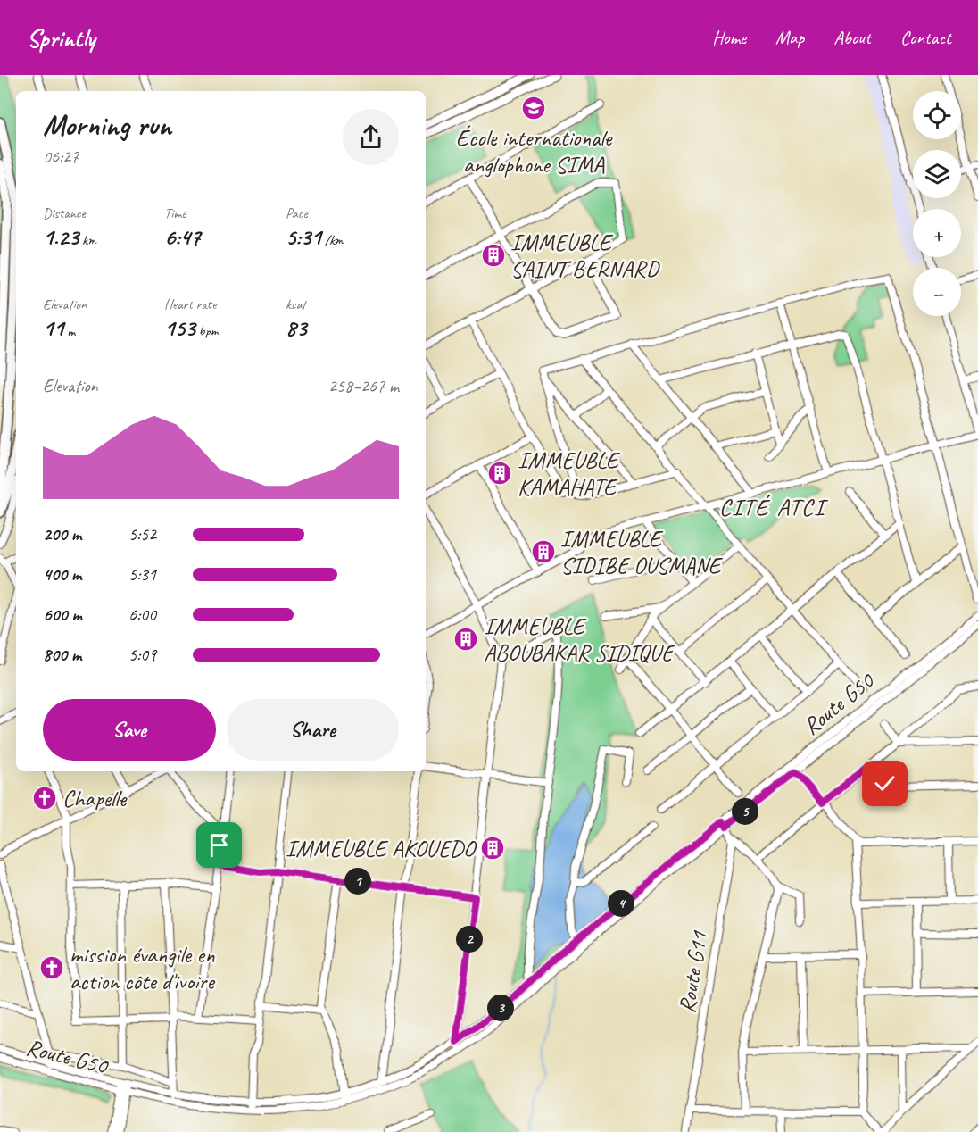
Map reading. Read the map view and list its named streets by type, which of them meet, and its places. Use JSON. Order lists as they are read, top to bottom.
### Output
{
  "streets": {
    "street": ["Route G50", "Route G11"]
  },
  "districts": ["CITÉ ATCI"],
  "places": {
    "school or university": ["École internationale anglophone SIMA"],
    "building": [
      "IMMEUBLE SAINT BERNARD",
      "IMMEUBLE KAMAHATE",
      "IMMEUBLE SIDIBE OUSMANE",
      "IMMEUBLE ABOUBAKAR SIDIQUE",
      "IMMEUBLE AKOUEDO"
    ],
    "church": ["Chapelle", "mission évangile en action côte d'ivoire"]
  },
  "page": {
    "header": "Sprintly",
    "nav": [
      "Home",
      "Map",
      "About",
      "Contact"
    ],
    "map_buttons": ["+", "−"],
    "heading": ["Morning run", "06:27"],
    "stats": [
      ["Distance", "1.23 km"],
      ["Time", "6:47"],
      ["Pace", "5:31 /km"],
      ["Elevation", "11 m"],
      ["Heart rate", "153 bpm"],
      ["kcal", "83"]
    ],
    "chart": ["Elevation", "258–267 m"],
    "list": [
      {
        "name": "200 m",
        "note": "5:52"
      },
      {
        "name": "400 m",
        "note": "5:31"
      },
      {
        "name": "600 m",
        "note": "6:00"
      },
      {
        "name": "800 m",
        "note": "5:09"
      }
    ],
    "buttons": ["Save", "Share"],
    "pins": [
      "5",
      "1",
      "4",
      "2",
      "3"
    ]
  }
}
